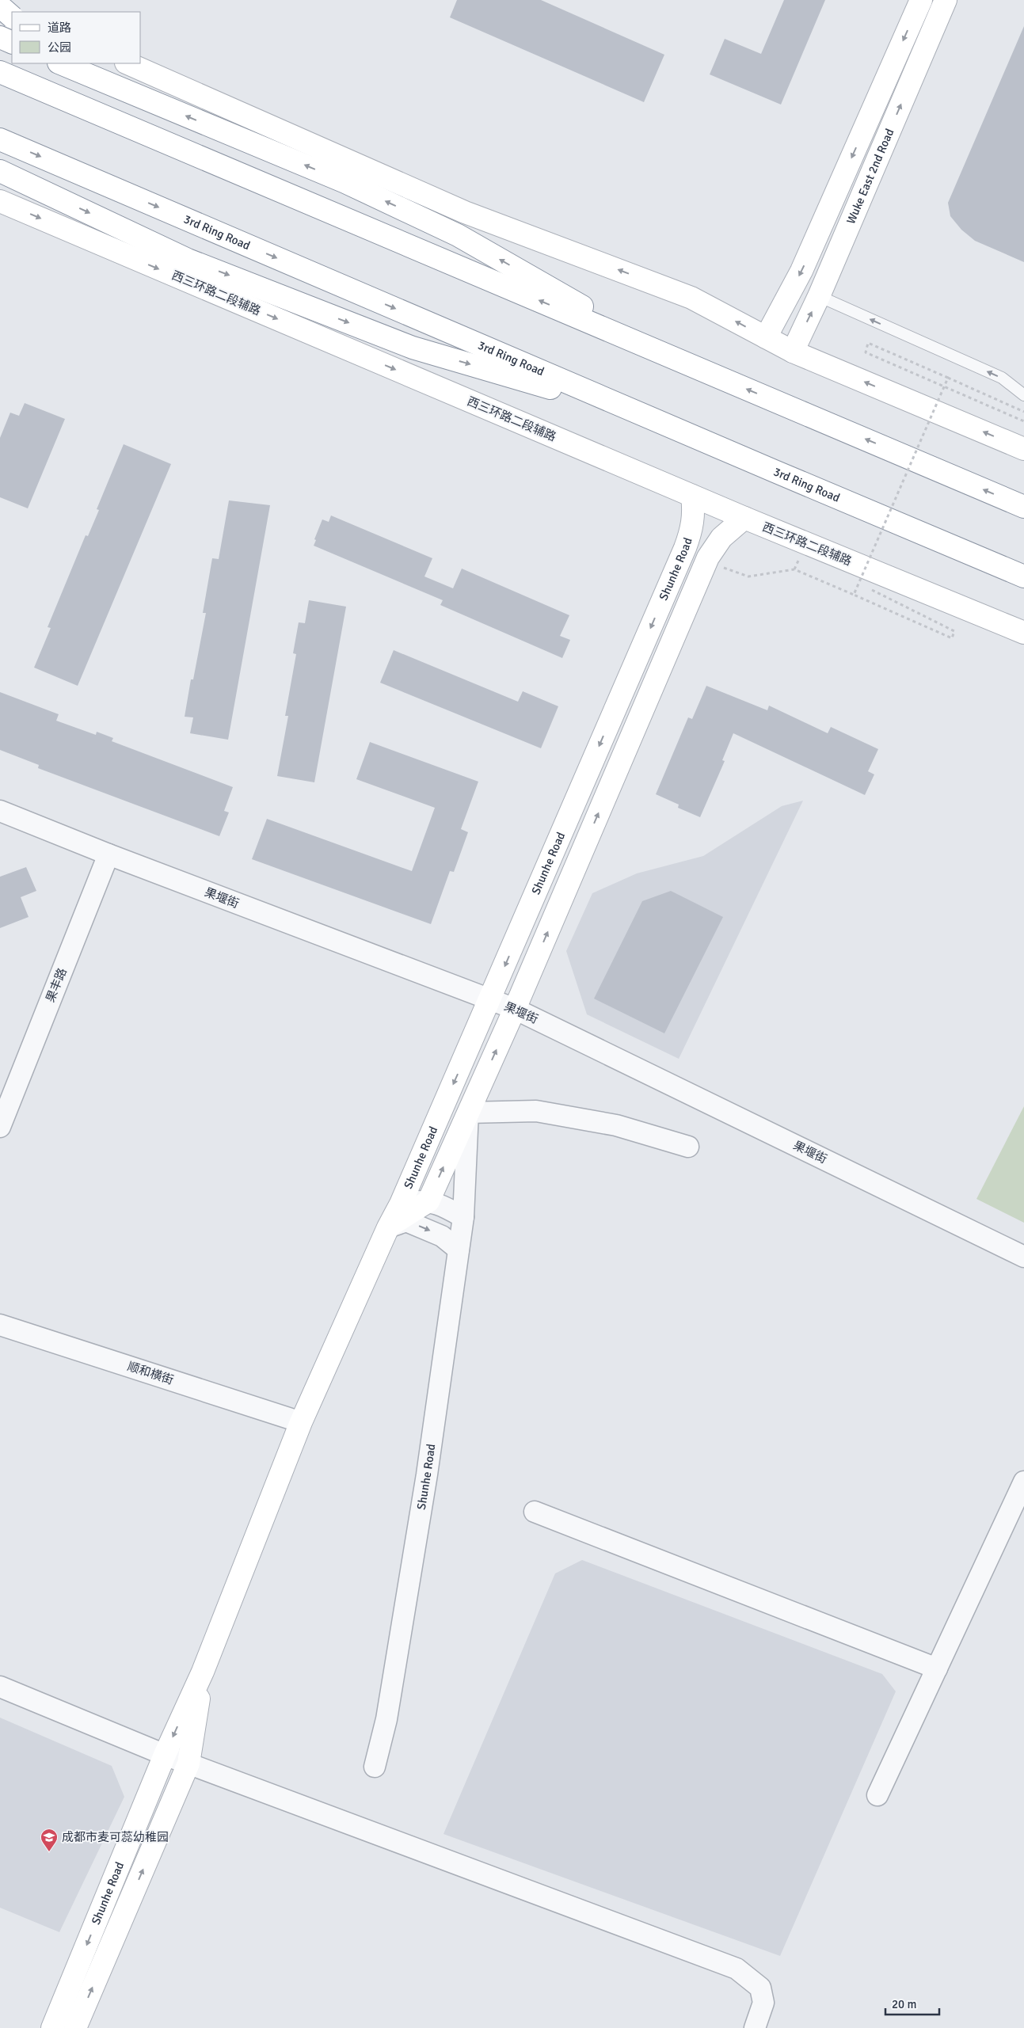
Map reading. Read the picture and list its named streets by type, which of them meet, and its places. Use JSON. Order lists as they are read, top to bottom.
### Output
{
  "streets": {
    "main road": [
      "Wuke East 2nd Road",
      "3rd Ring Road",
      "西三环路二段辅路",
      "Shunhe Road"
    ],
    "street": ["果堰街", "果丰路", "顺和横街"]
  },
  "crossings": [
    ["西三环路二段辅路", "Shunhe Road"],
    ["Shunhe Road", "果堰街"],
    ["Shunhe Road", "顺和横街"],
    ["果堰街", "果丰路"]
  ],
  "places": {
    "school or university": ["成都市麦可蕊幼稚园"]
  },
  "legend": ["道路", "公园"],
  "scale_bar": "20 m"
}
